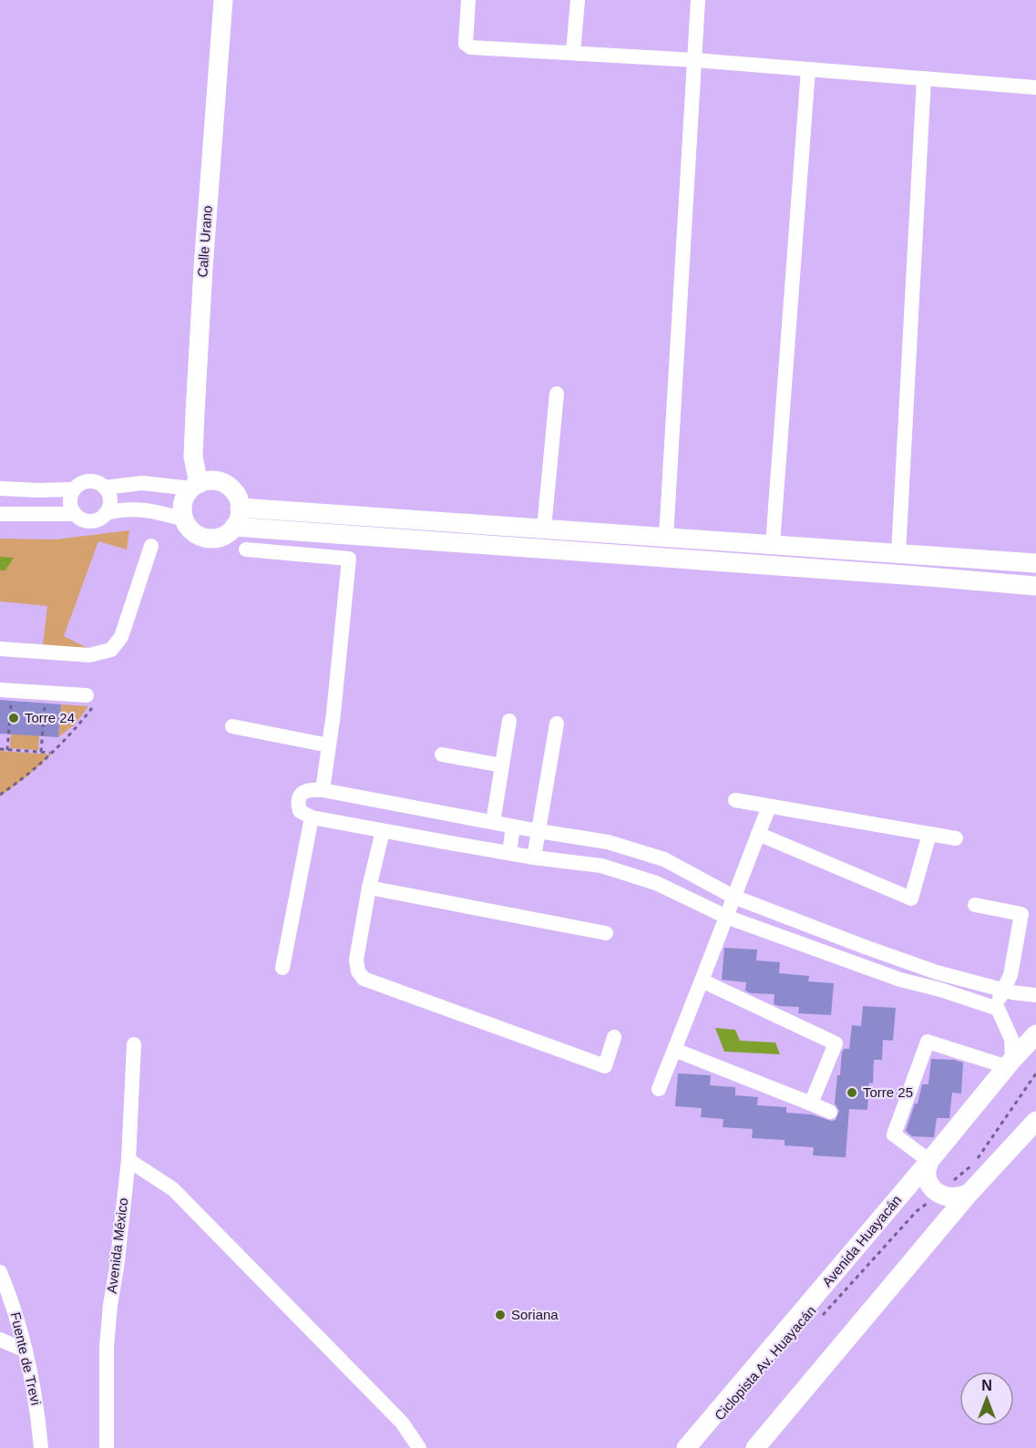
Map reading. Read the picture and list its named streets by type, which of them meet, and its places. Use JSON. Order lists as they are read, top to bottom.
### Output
{
  "streets": {
    "main road": ["Calle Urano", "Avenida Huayacán"],
    "street": ["Avenida México", "Fuente de Trevi"],
    "path": ["Ciclopista Av. Huayacán"]
  },
  "places": ["Torre 24", "Torre 25", "Soriana"],
  "north": "top"
}
